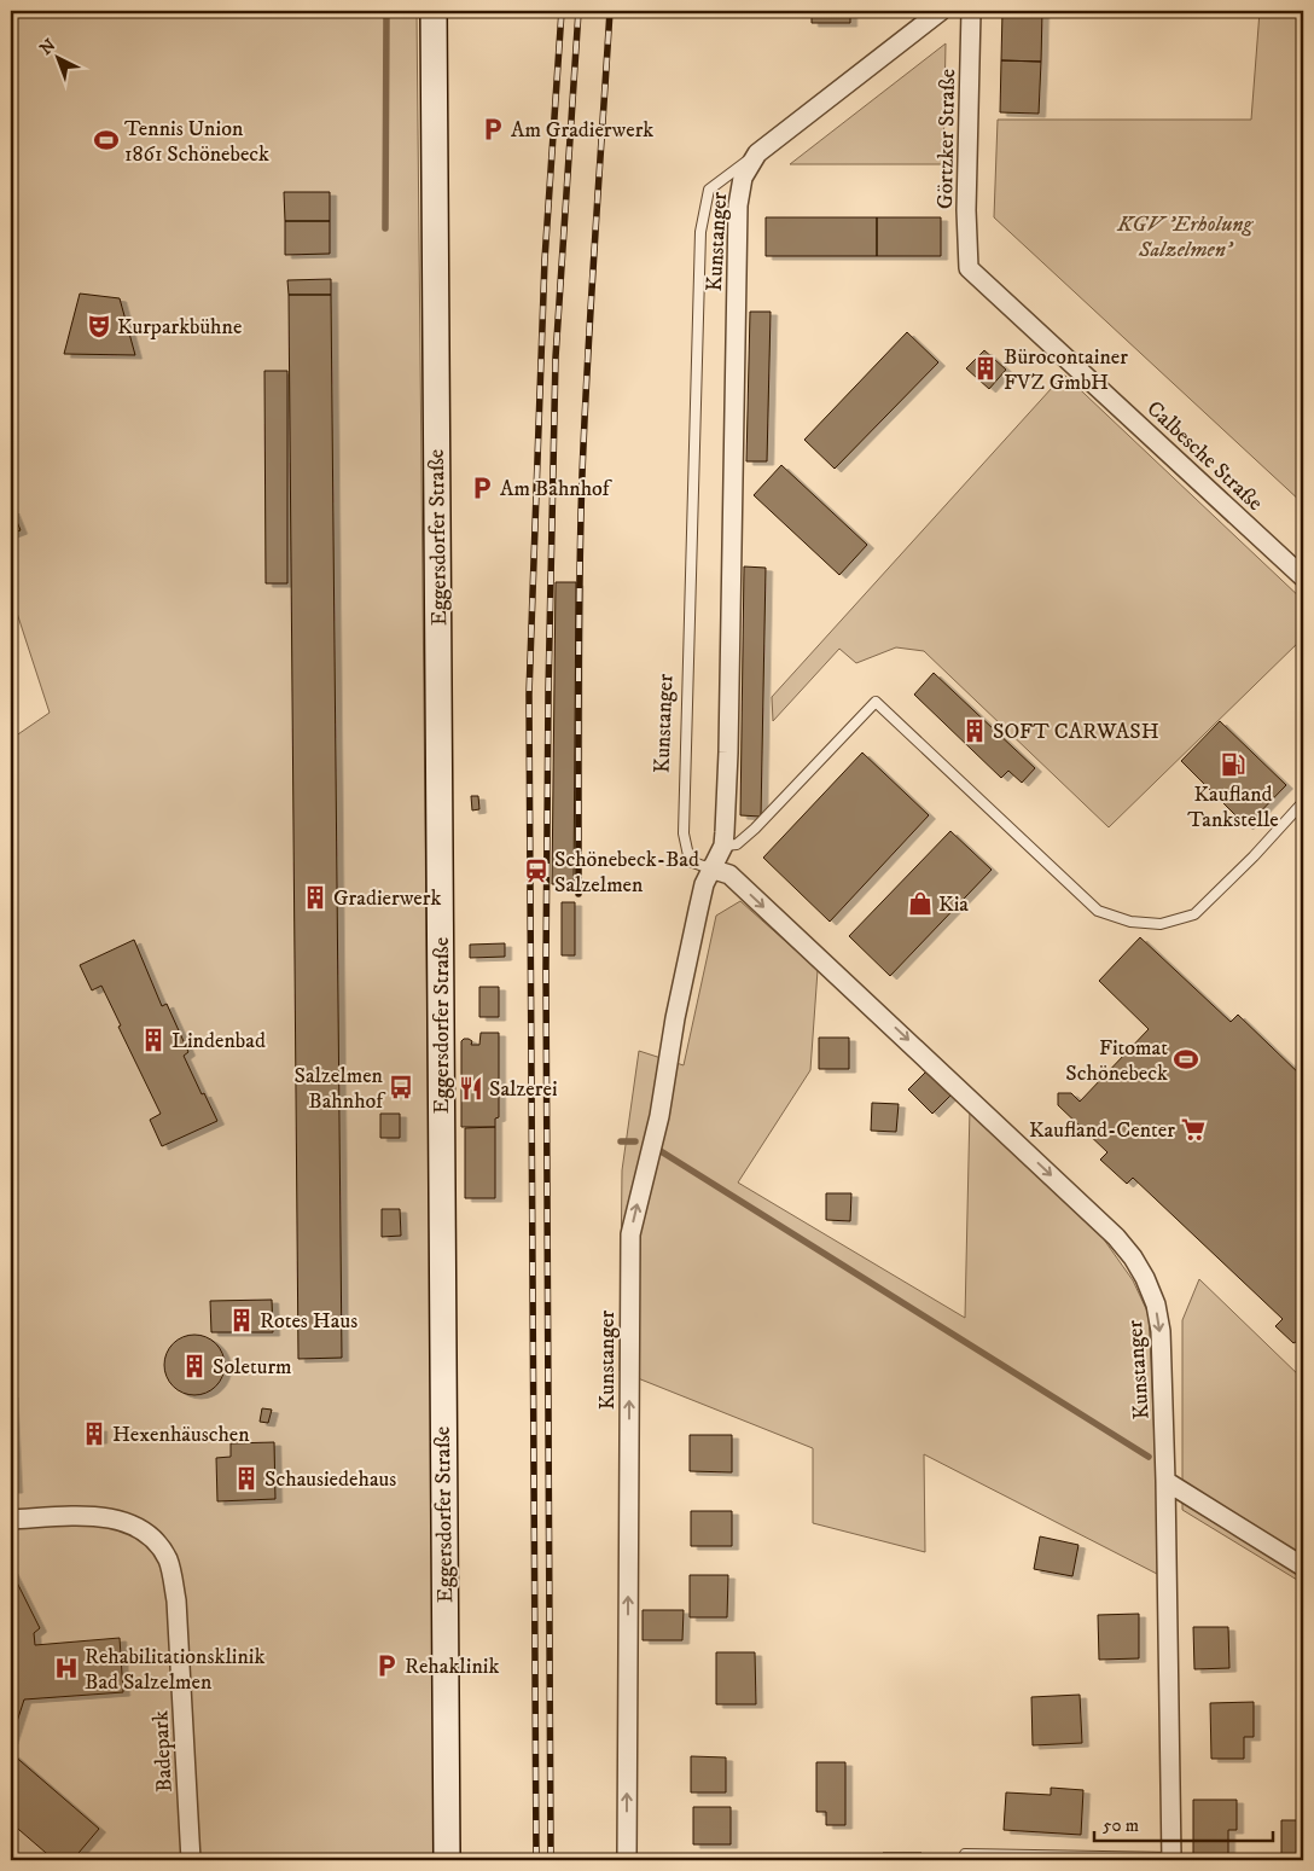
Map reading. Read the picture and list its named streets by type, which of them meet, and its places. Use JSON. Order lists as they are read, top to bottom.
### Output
{
  "streets": {
    "street": [
      "Görtzker Straße",
      "Kunstanger",
      "Calbesche Straße",
      "Eggersdorfer Straße",
      "Badepark"
    ]
  },
  "crossings": [
    ["Görtzker Straße", "Calbesche Straße"]
  ],
  "parks": ["KGV 'Erholung Salzelmen'"],
  "places": {
    "parking": ["Am Gradierwerk", "Am Bahnhof", "Rehaklinik"],
    "sports": ["Tennis Union 1861 Schönebeck", "Fitomat Schönebeck"],
    "theatre": ["Kurparkbühne"],
    "building": [
      "Bürocontainer FVZ GmbH",
      "SOFT CARWASH",
      "Gradierwerk",
      "Lindenbad",
      "Rotes Haus",
      "Soleturm",
      "Hexenhäuschen",
      "Schausiedehaus"
    ],
    "fuel station": ["Kaufland Tankstelle"],
    "station": ["Schönebeck-Bad Salzelmen"],
    "shop": ["Kia"],
    "bus stop": ["Salzelmen Bahnhof"],
    "restaurant": ["Salzerei"],
    "supermarket": ["Kaufland-Center"],
    "hospital": ["Rehabilitationsklinik Bad Salzelmen"]
  },
  "scale_bar": "50 m",
  "north": "top left"
}
